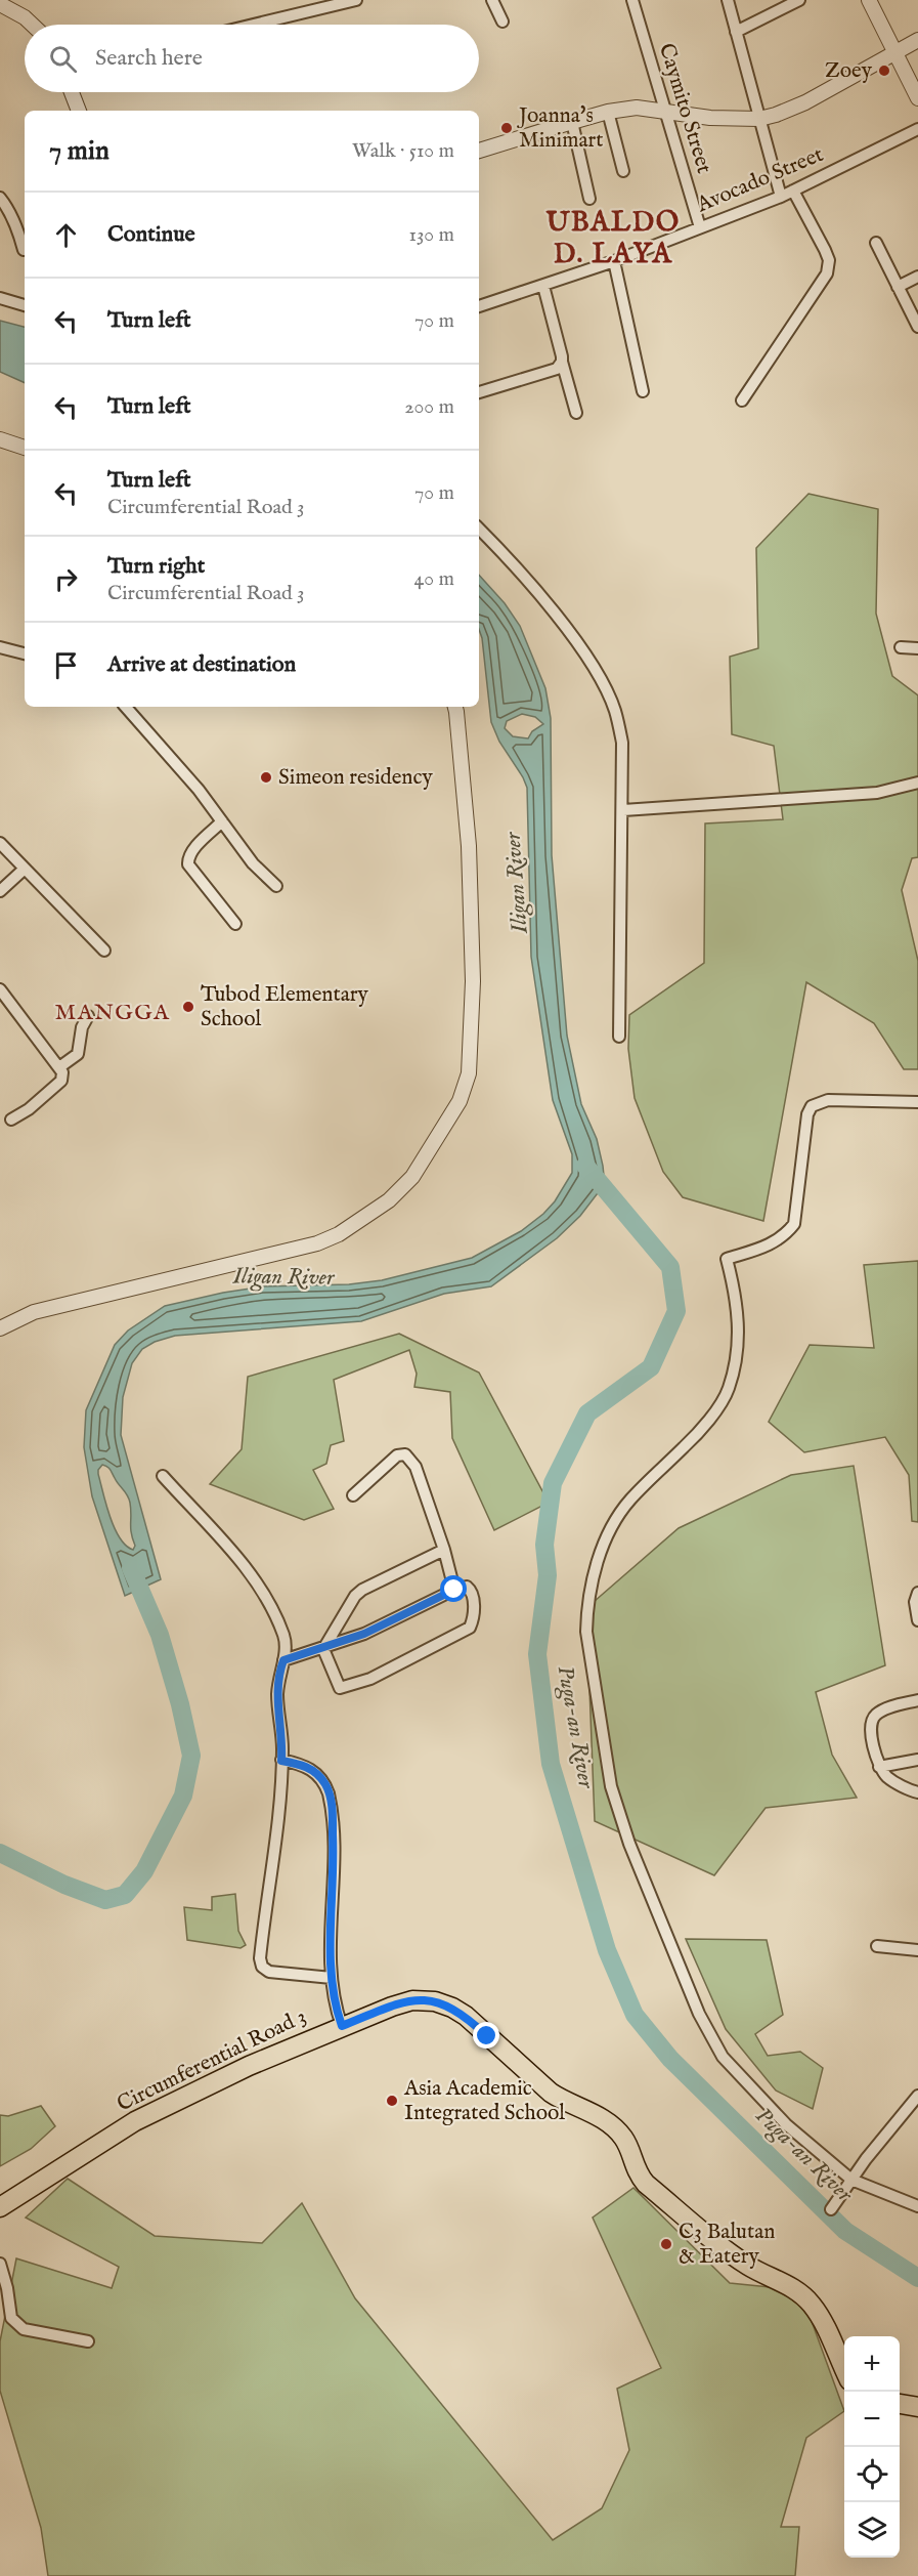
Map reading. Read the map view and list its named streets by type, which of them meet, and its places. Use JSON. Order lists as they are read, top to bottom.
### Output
{
  "streets": {
    "main road": ["Circumferential Road 3"],
    "street": ["Caymito Street", "Avocado Street"]
  },
  "crossings": [
    ["Caymito Street", "Avocado Street"]
  ],
  "districts": ["UBALDO D. LAYA", "MANGGA"],
  "water": ["Iligan River", "Puga-an River"],
  "places": [
    "Zoey",
    "Joanna's Minimart",
    "Simeon residency",
    "Tubod Elementary School",
    "Asia Academic Integrated School",
    "C3 Balutan & Eatery"
  ],
  "page": {
    "search": "Search here",
    "heading": ["7 min", "Walk · 510 m"],
    "list": [
      ["Continue", "130 m"],
      ["Turn left", "70 m"],
      ["Turn left", "200 m"],
      ["Turn left", "Circumferential Road 3", "70 m"],
      ["Turn right", "Circumferential Road 3", "40 m"],
      "Arrive at destination"
    ],
    "map_buttons": ["+", "−"]
  }
}
